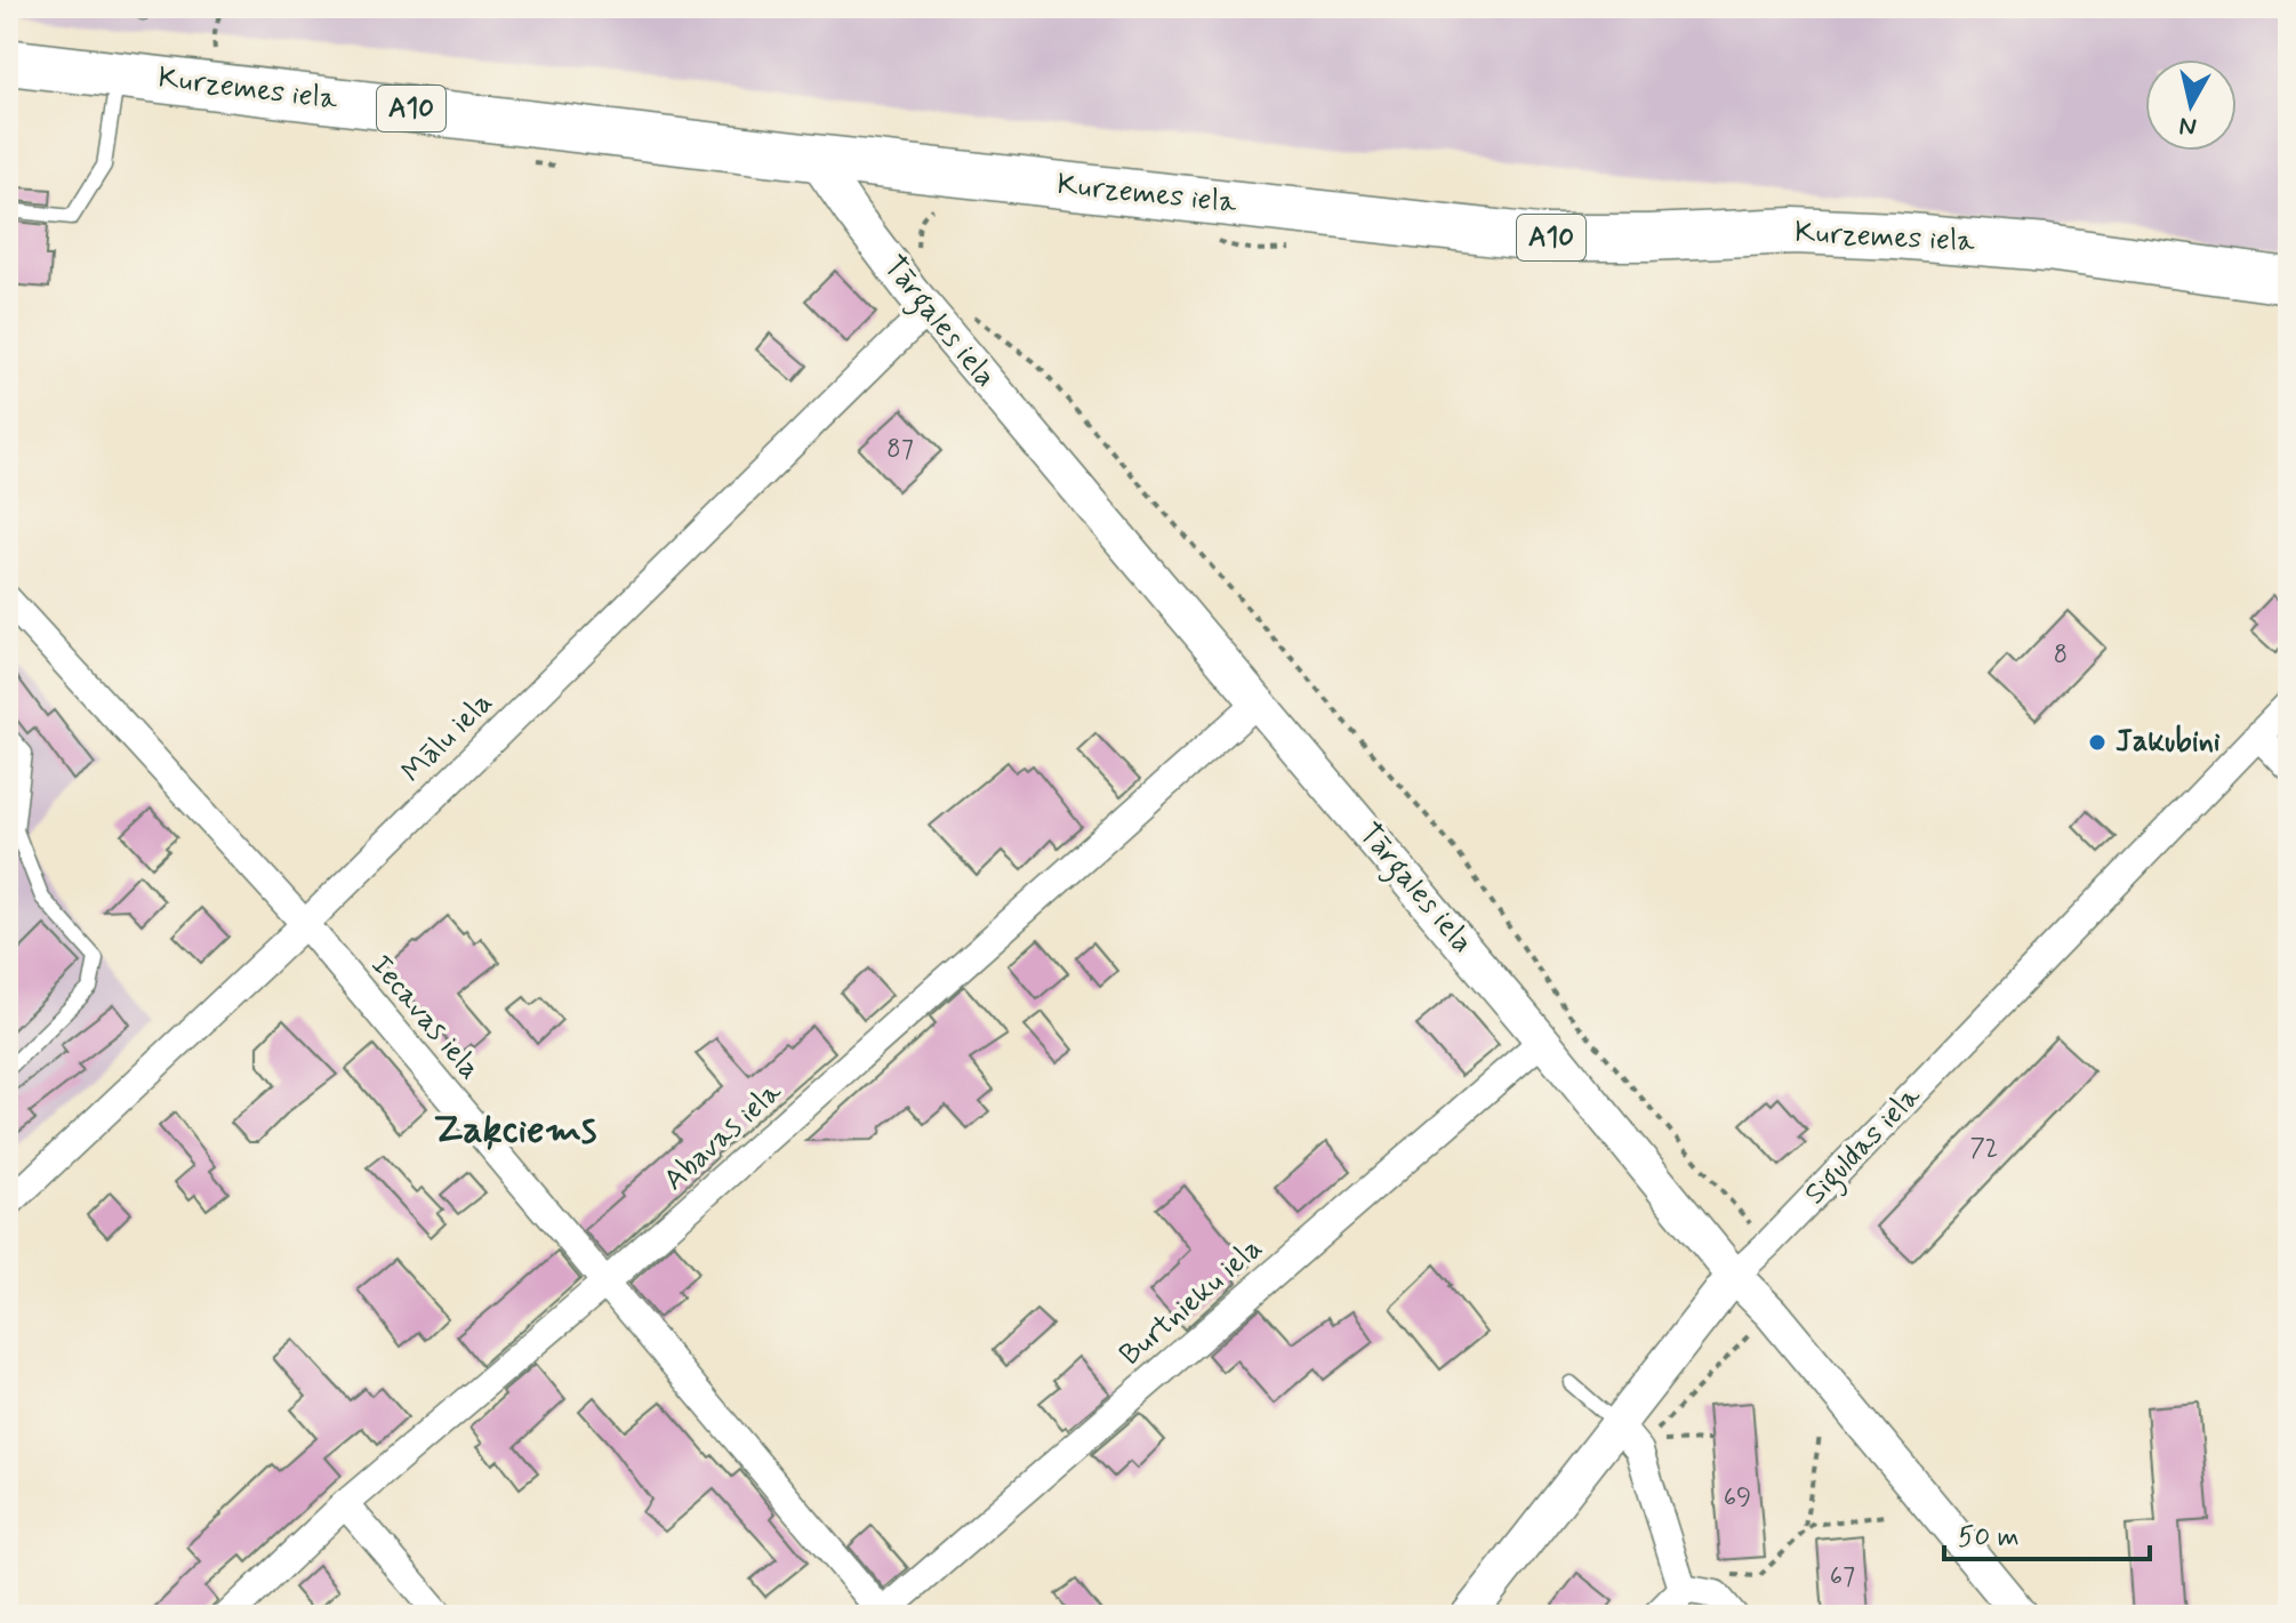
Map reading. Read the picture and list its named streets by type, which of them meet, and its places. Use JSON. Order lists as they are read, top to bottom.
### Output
{
  "streets": {
    "highway": ["Kurzemes iela", "A10"],
    "street": [
      "Tārgales iela",
      "Mālu iela",
      "Iecavas iela",
      "Abavas iela",
      "Siguldas iela",
      "Burtnieku iela"
    ]
  },
  "crossings": [
    ["Kurzemes iela", "Tārgales iela"],
    ["Tārgales iela", "Mālu iela"],
    ["Tārgales iela", "Abavas iela"],
    ["Tārgales iela", "Siguldas iela"],
    ["Tārgales iela", "Burtnieku iela"],
    ["Mālu iela", "Iecavas iela"],
    ["Iecavas iela", "Abavas iela"],
    ["Iecavas iela", "Burtnieku iela"]
  ],
  "districts": ["Zaķciems"],
  "places": ["Jakubini"],
  "house_numbers": [
    "87",
    "8",
    "72",
    "69",
    "67"
  ],
  "scale_bar": "50 m",
  "north": "bottom"
}
